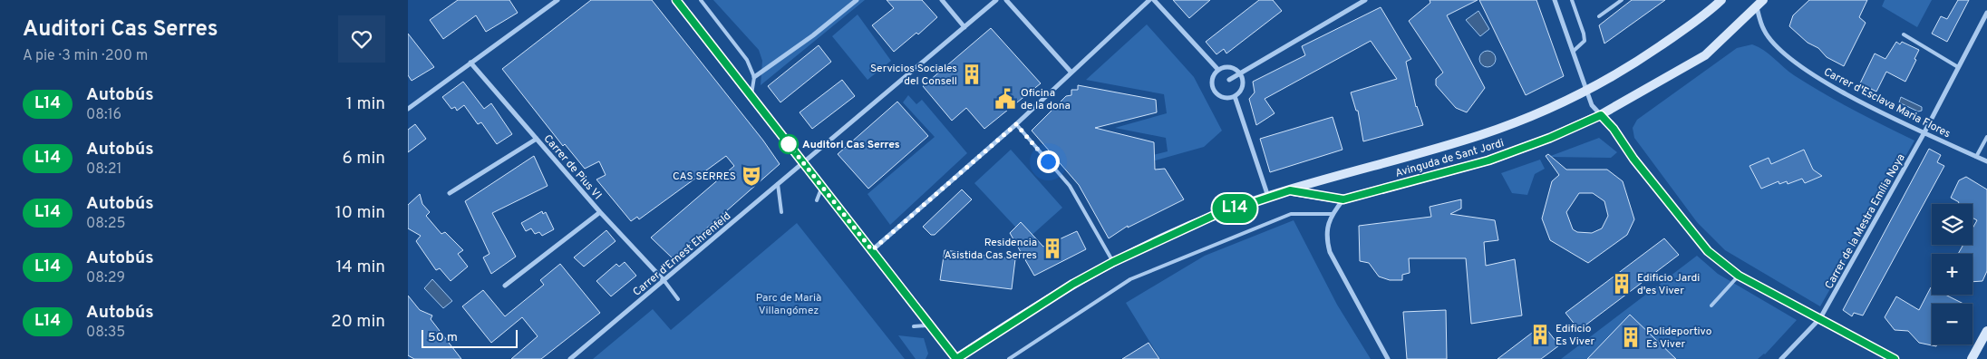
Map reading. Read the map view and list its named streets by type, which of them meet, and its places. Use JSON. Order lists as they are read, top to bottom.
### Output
{
  "streets": {
    "street": [
      "Carrer d'Esclava Maria Flores",
      "Avinguda de Sant Jordi",
      "Carrer de Pius VI",
      "Carrer de la Mestra Emília Noya",
      "Carrer d'Ernest Ehrenfeld"
    ]
  },
  "crossings": [
    ["Carrer d'Esclava Maria Flores", "Avinguda de Sant Jordi"],
    ["Carrer d'Esclava Maria Flores", "Carrer de la Mestra Emília Noya"],
    ["Carrer de Pius VI", "Carrer d'Ernest Ehrenfeld"]
  ],
  "parks": ["Parc de Marià Villangómez"],
  "places": {
    "building": [
      "Servicios Sociales del Consell",
      "Residencia Asistida Cas Serres",
      "Edificio Jardi d'es Viver",
      "Edificio Es Viver",
      "Polideportivo Es Viver"
    ],
    "public building": ["Oficina de la dona"],
    "other": ["Auditori Cas Serres"],
    "theatre": ["CAS SERRES"]
  },
  "lines": ["bus line L14"],
  "scale_bar": "50 m",
  "page": {
    "heading": ["Auditori Cas Serres", "A pie · 3 min · 200 m"],
    "on_map": "L14",
    "list": [
      {
        "mark": "L14",
        "name": "Autobús",
        "note": "08:16",
        "value": "1 min"
      },
      {
        "mark": "L14",
        "name": "Autobús",
        "note": "08:21",
        "value": "6 min"
      },
      {
        "mark": "L14",
        "name": "Autobús",
        "note": "08:25",
        "value": "10 min"
      },
      {
        "mark": "L14",
        "name": "Autobús",
        "note": "08:29",
        "value": "14 min"
      },
      {
        "mark": "L14",
        "name": "Autobús",
        "note": "08:35",
        "value": "20 min"
      }
    ],
    "map_buttons": ["+", "−"],
    "scale": "50 m"
  }
}
